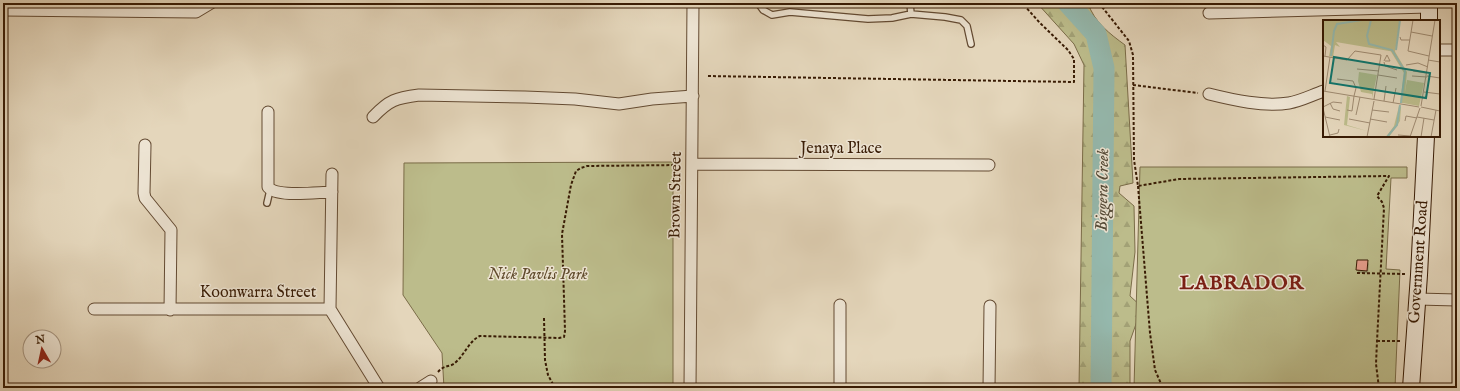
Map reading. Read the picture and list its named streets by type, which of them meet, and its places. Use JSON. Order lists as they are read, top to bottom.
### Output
{
  "streets": {
    "main road": ["Government Road"],
    "street": ["Jenaya Place", "Brown Street", "Koonwarra Street"]
  },
  "crossings": [
    ["Jenaya Place", "Brown Street"]
  ],
  "districts": ["LABRADOR"],
  "water": ["Biggera Creek"],
  "parks": ["Nick Pavlis Park"],
  "north": "top"
}
